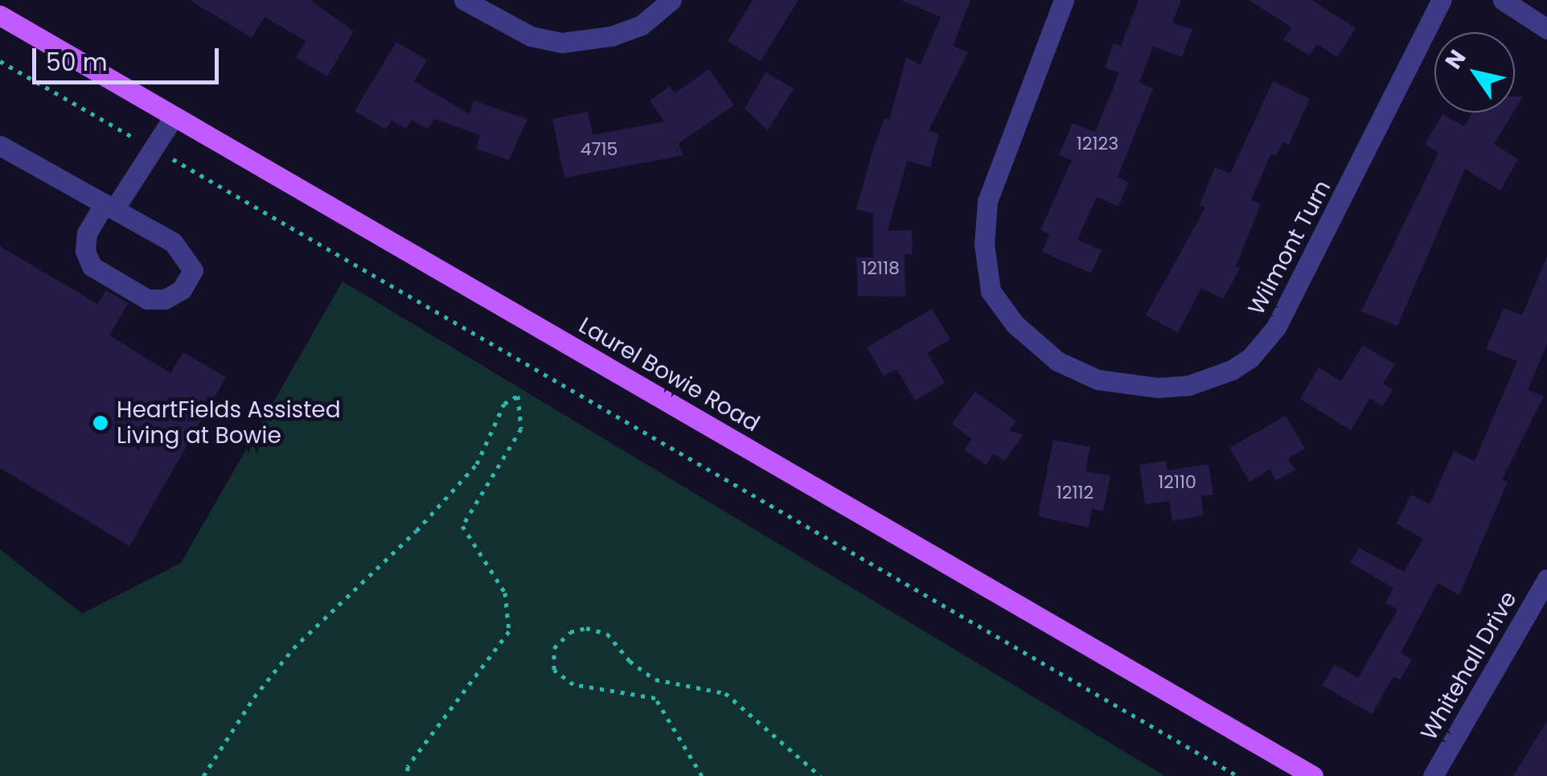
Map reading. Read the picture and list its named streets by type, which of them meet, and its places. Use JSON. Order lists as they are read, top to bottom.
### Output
{
  "streets": {
    "main road": ["Laurel Bowie Road"],
    "street": ["Wilmont Turn", "Whitehall Drive"]
  },
  "places": ["HeartFields Assisted Living at Bowie"],
  "house_numbers": [
    "12123",
    "4715",
    "12118",
    "12110",
    "12112"
  ],
  "scale_bar": "50 m",
  "north": "top left"
}
